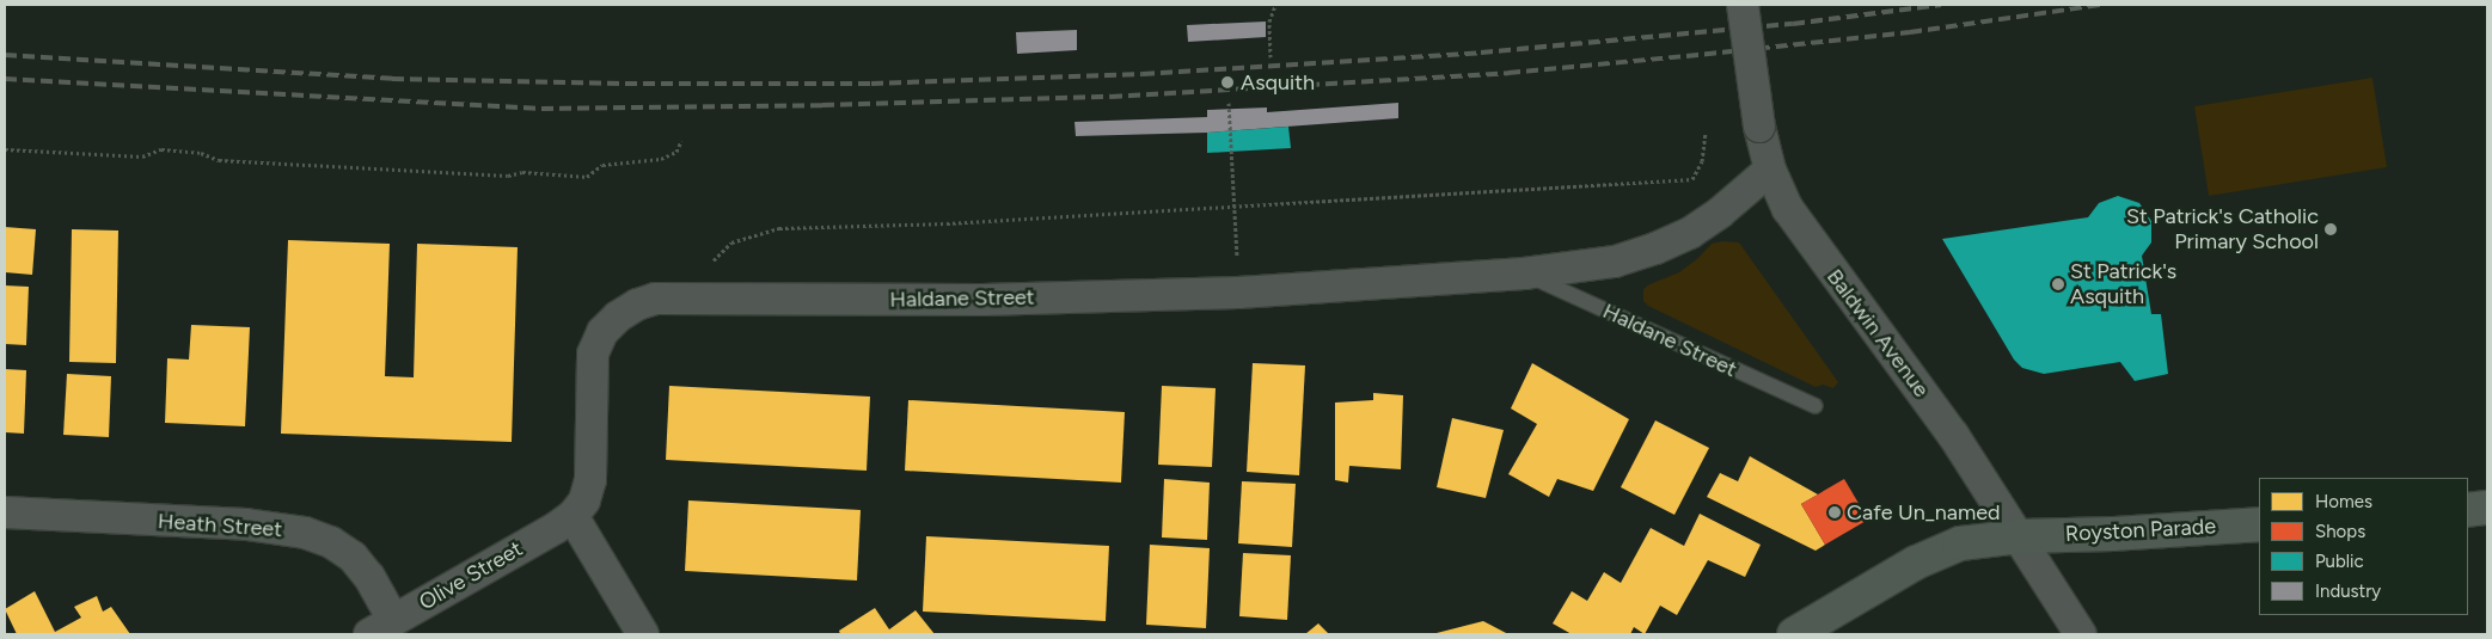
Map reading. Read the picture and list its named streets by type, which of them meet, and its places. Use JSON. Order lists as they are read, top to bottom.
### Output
{
  "streets": {
    "main road": ["Royston Parade"],
    "street": [
      "Haldane Street",
      "Baldwin Avenue",
      "Heath Street",
      "Olive Street"
    ]
  },
  "crossings": [
    ["Haldane Street", "Baldwin Avenue"],
    ["Haldane Street", "Olive Street"],
    ["Baldwin Avenue", "Royston Parade"],
    ["Heath Street", "Olive Street"]
  ],
  "places": [
    "Asquith",
    "St Patrick's Catholic Primary School",
    "St Patrick's Asquith",
    "Cafe Un_named"
  ],
  "legend": [
    "Homes",
    "Shops",
    "Public",
    "Industry"
  ]
}
